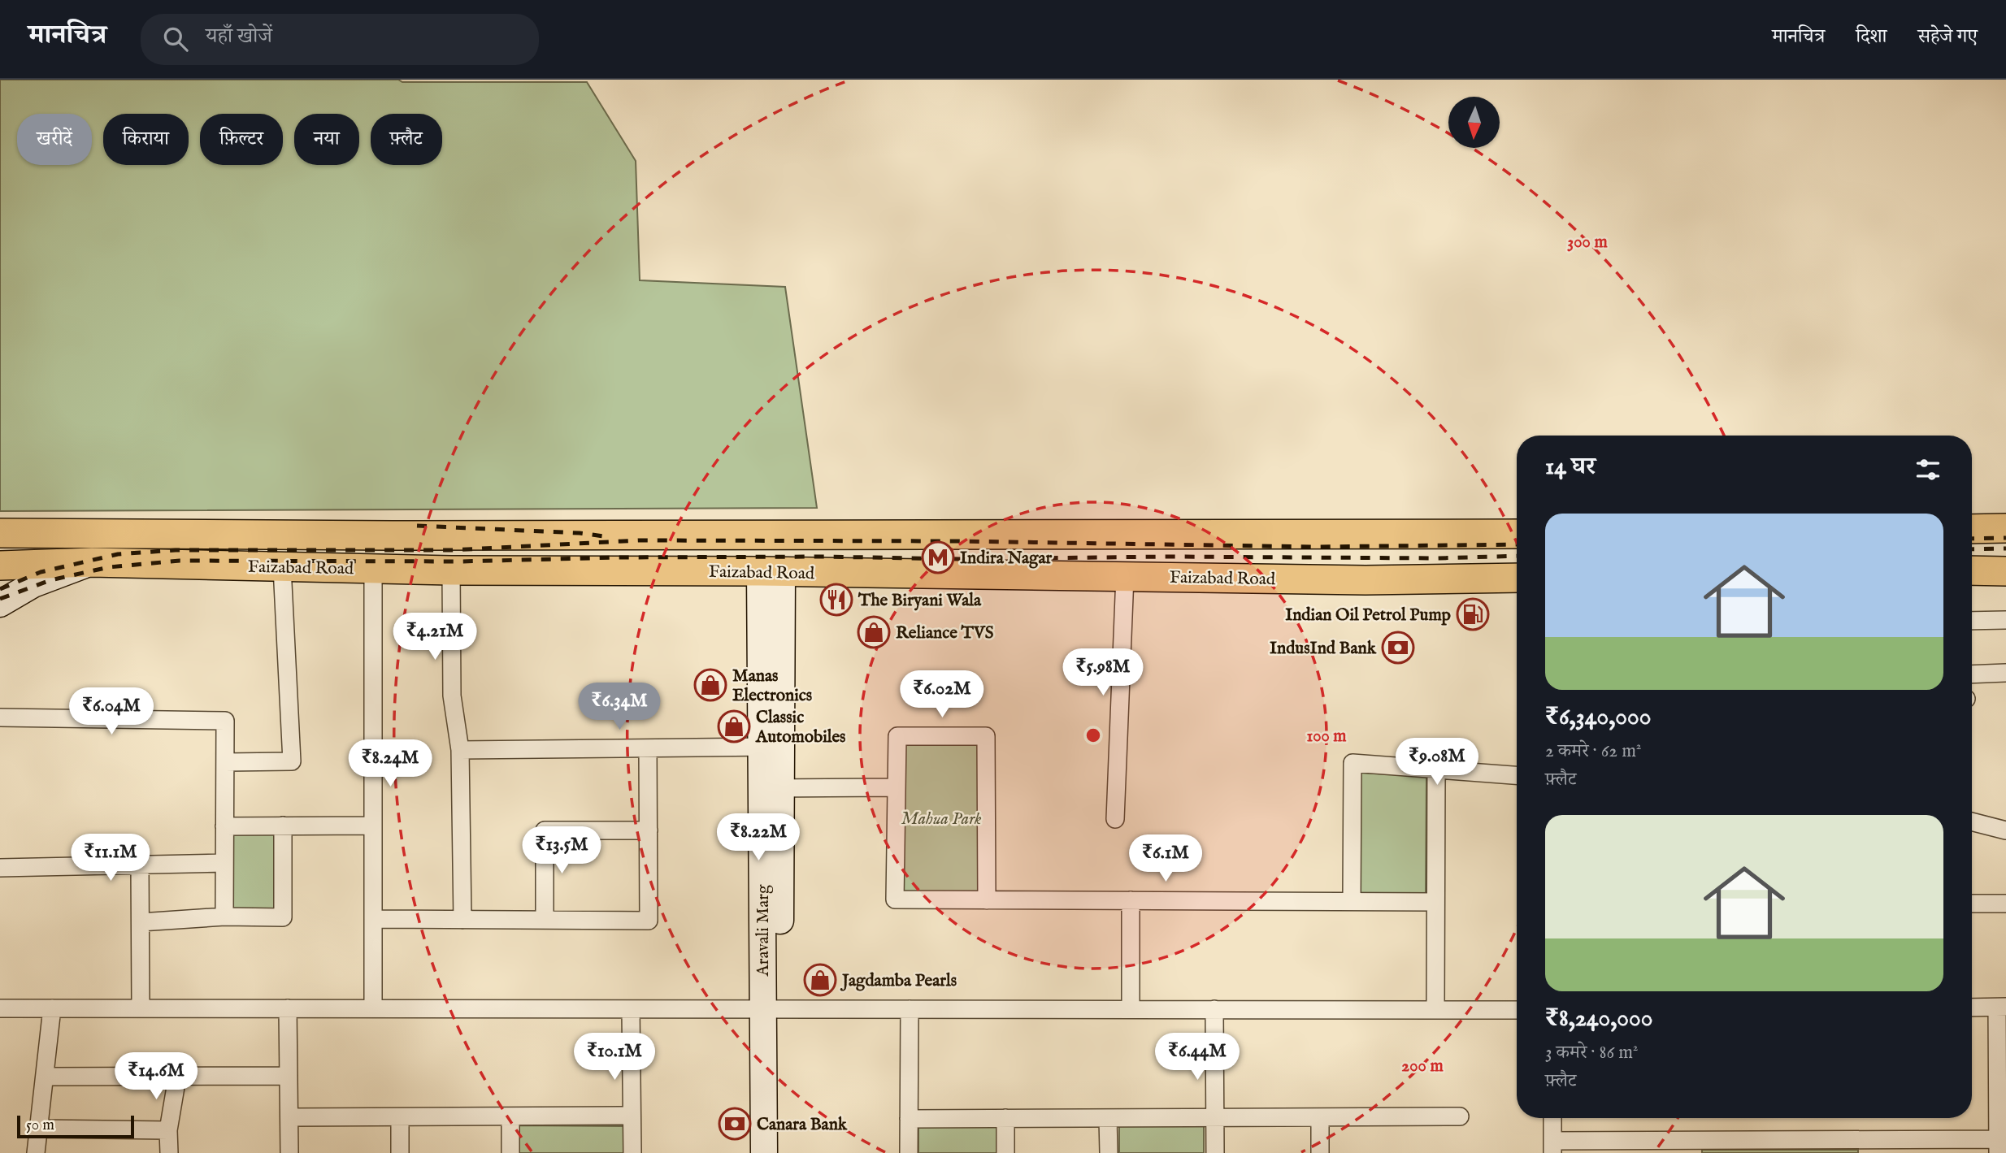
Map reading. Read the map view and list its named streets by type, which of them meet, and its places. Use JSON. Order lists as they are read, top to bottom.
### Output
{
  "streets": {
    "main road": ["Faizabad Road"],
    "street": ["Aravali Marg"]
  },
  "crossings": [
    ["Faizabad Road", "Aravali Marg"]
  ],
  "parks": ["Mahua Park"],
  "places": {
    "metro station": ["Indira Nagar"],
    "restaurant": ["The Biryani Wala"],
    "fuel station": ["Indian Oil Petrol Pump"],
    "shop": [
      "Reliance TVS",
      "Manas Electronics",
      "Classic Automobiles",
      "Jagdamba Pearls"
    ],
    "bank": ["IndusInd Bank", "Canara Bank"]
  },
  "scale_bar": "50 m",
  "north": "bottom",
  "page": {
    "header": "मानचित्र",
    "search": "यहाँ खोजें",
    "nav": ["मानचित्र", "दिशा", "सहेजे गए"],
    "chip": [
      "खरीदें",
      "किराया",
      "फ़िल्टर",
      "नया",
      "फ़्लैट"
    ],
    "heading": "14 घर",
    "list": [
      {
        "name": "₹6,340,000",
        "note": "2 कमरे · 62 m² · फ़्लैट"
      },
      {
        "name": "₹8,240,000",
        "note": "3 कमरे · 86 m² · फ़्लैट"
      }
    ],
    "price": [
      "₹4.21M",
      "₹5.98M",
      "₹6.02M",
      "₹6.34M",
      "₹6.04M",
      "₹9.08M",
      "₹8.24M",
      "₹8.22M",
      "₹13.5M",
      "₹11.1M",
      "₹6.1M",
      "₹10.1M",
      "₹6.44M",
      "₹14.6M"
    ],
    "scale": "50 m"
  },
  "rings": ["300 m", "100 m", "200 m"]
}
